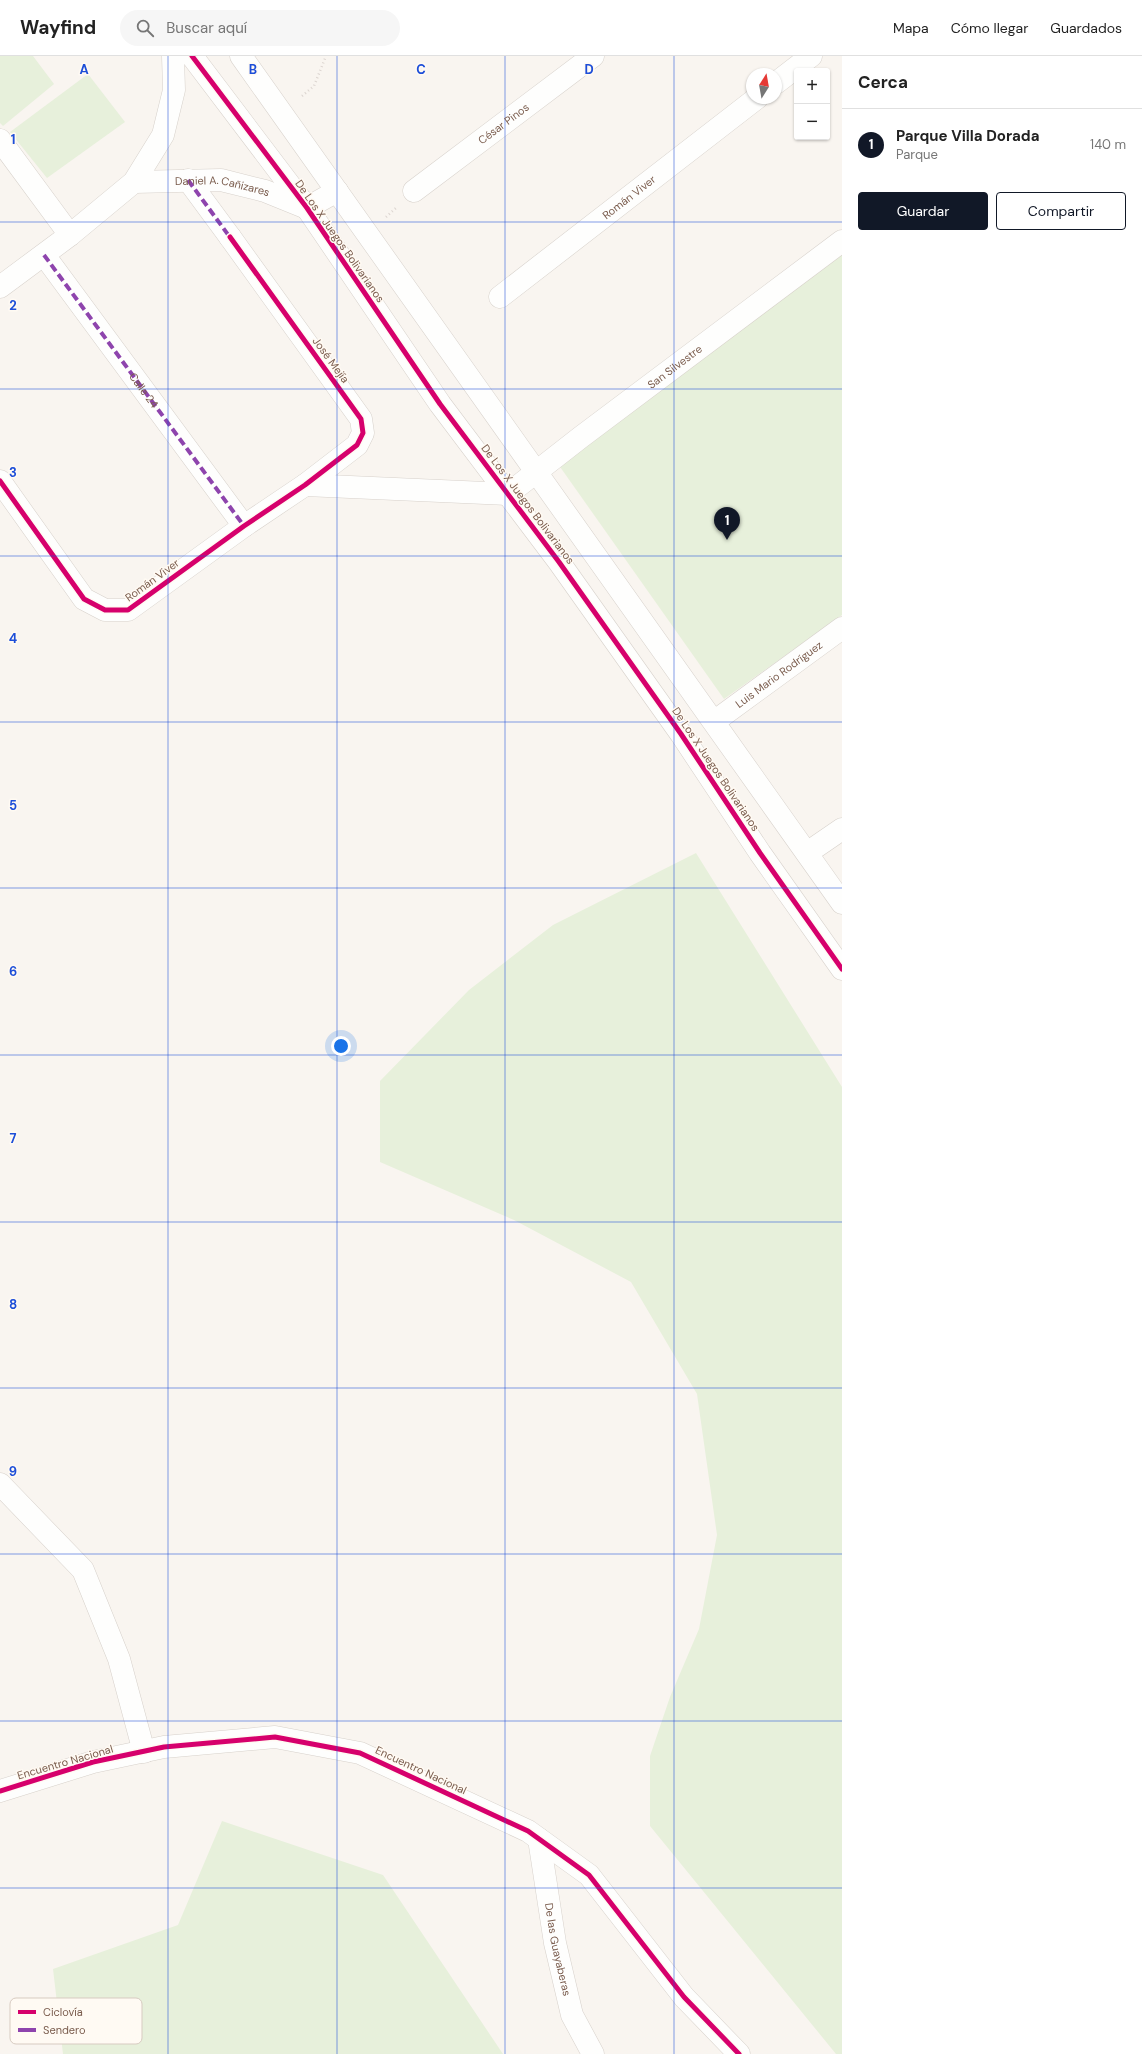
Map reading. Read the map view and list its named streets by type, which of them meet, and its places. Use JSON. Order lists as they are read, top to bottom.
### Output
{
  "streets": {
    "street": [
      "César Pinos",
      "Daniel A. Cañizares",
      "Román Viver",
      "De Los X Juegos Bolivarianos",
      "José Mejía",
      "San Silvestre",
      "Calle 24",
      "Luis Mario Rodríguez",
      "Encuentro Nacional",
      "De las Guayaberas"
    ]
  },
  "crossings": [
    ["Daniel A. Cañizares", "De Los X Juegos Bolivarianos"],
    ["Daniel A. Cañizares", "José Mejía"],
    ["Román Viver", "José Mejía"],
    ["Román Viver", "Calle 24"],
    ["De Los X Juegos Bolivarianos", "San Silvestre"],
    ["Encuentro Nacional", "De las Guayaberas"]
  ],
  "legend": ["Ciclovía", "Sendero"],
  "north": "top",
  "page": {
    "header": "Wayfind",
    "search": "Buscar aquí",
    "nav": ["Mapa", "Cómo llegar", "Guardados"],
    "heading": "Cerca",
    "map_buttons": ["+", "−"],
    "list": [
      {
        "mark": "1",
        "name": "Parque Villa Dorada",
        "note": "Parque",
        "value": "140 m"
      }
    ],
    "buttons": ["Guardar", "Compartir"],
    "pins": "1"
  },
  "grid": {
    "columns": [
      "A",
      "B",
      "C",
      "D"
    ],
    "rows": [
      "1",
      "2",
      "3",
      "4",
      "5",
      "6",
      "7",
      "8",
      "9"
    ]
  }
}
